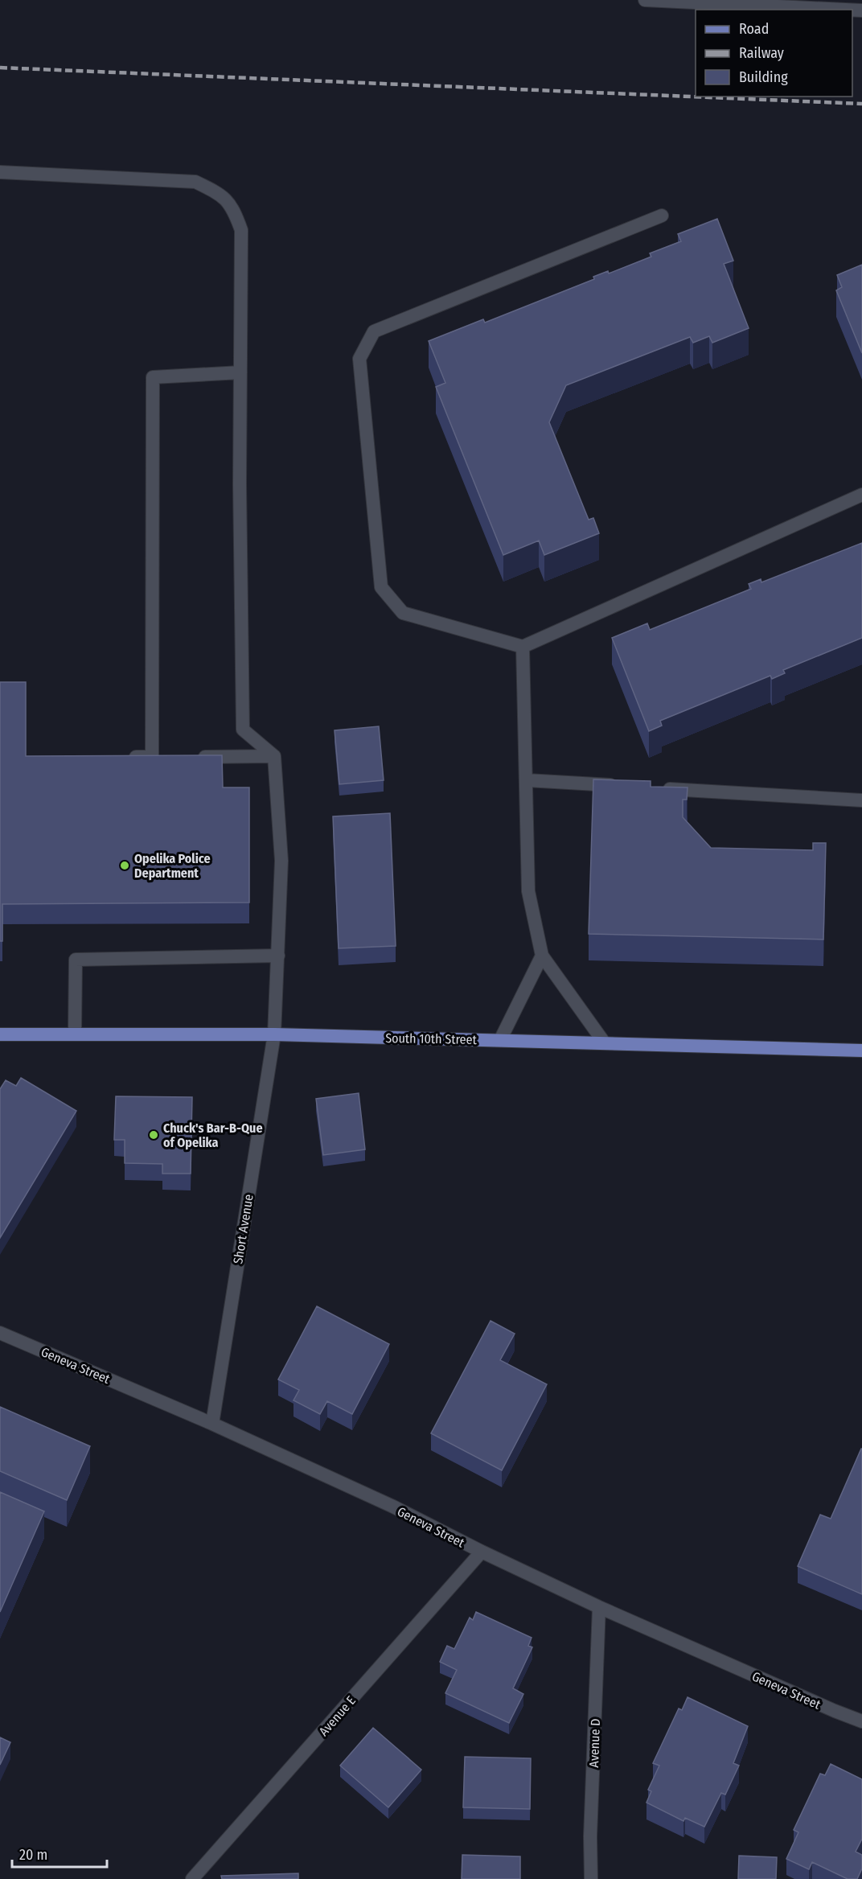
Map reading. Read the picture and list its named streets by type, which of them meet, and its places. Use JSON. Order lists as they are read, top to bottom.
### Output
{
  "streets": {
    "main road": ["South 10th Street"],
    "street": [
      "Short Avenue",
      "Geneva Street",
      "Avenue E",
      "Avenue D"
    ]
  },
  "crossings": [
    ["South 10th Street", "Short Avenue"],
    ["Short Avenue", "Geneva Street"],
    ["Geneva Street", "Avenue E"],
    ["Geneva Street", "Avenue D"]
  ],
  "places": ["Opelika Police Department", "Chuck's Bar-B-Que of Opelika"],
  "legend": ["Road", "Railway", "Building"],
  "scale_bar": "20 m"
}
